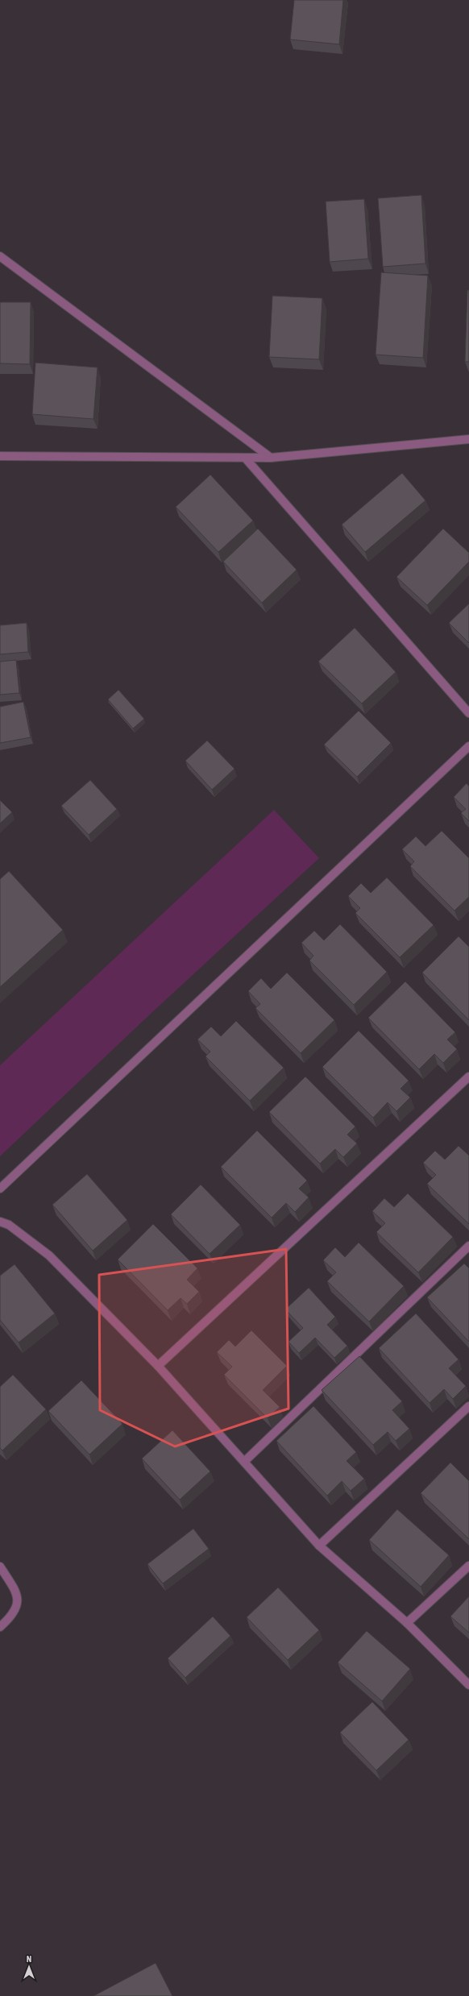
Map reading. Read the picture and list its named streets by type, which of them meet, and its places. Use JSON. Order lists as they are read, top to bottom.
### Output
{
  "north": "top"
}
